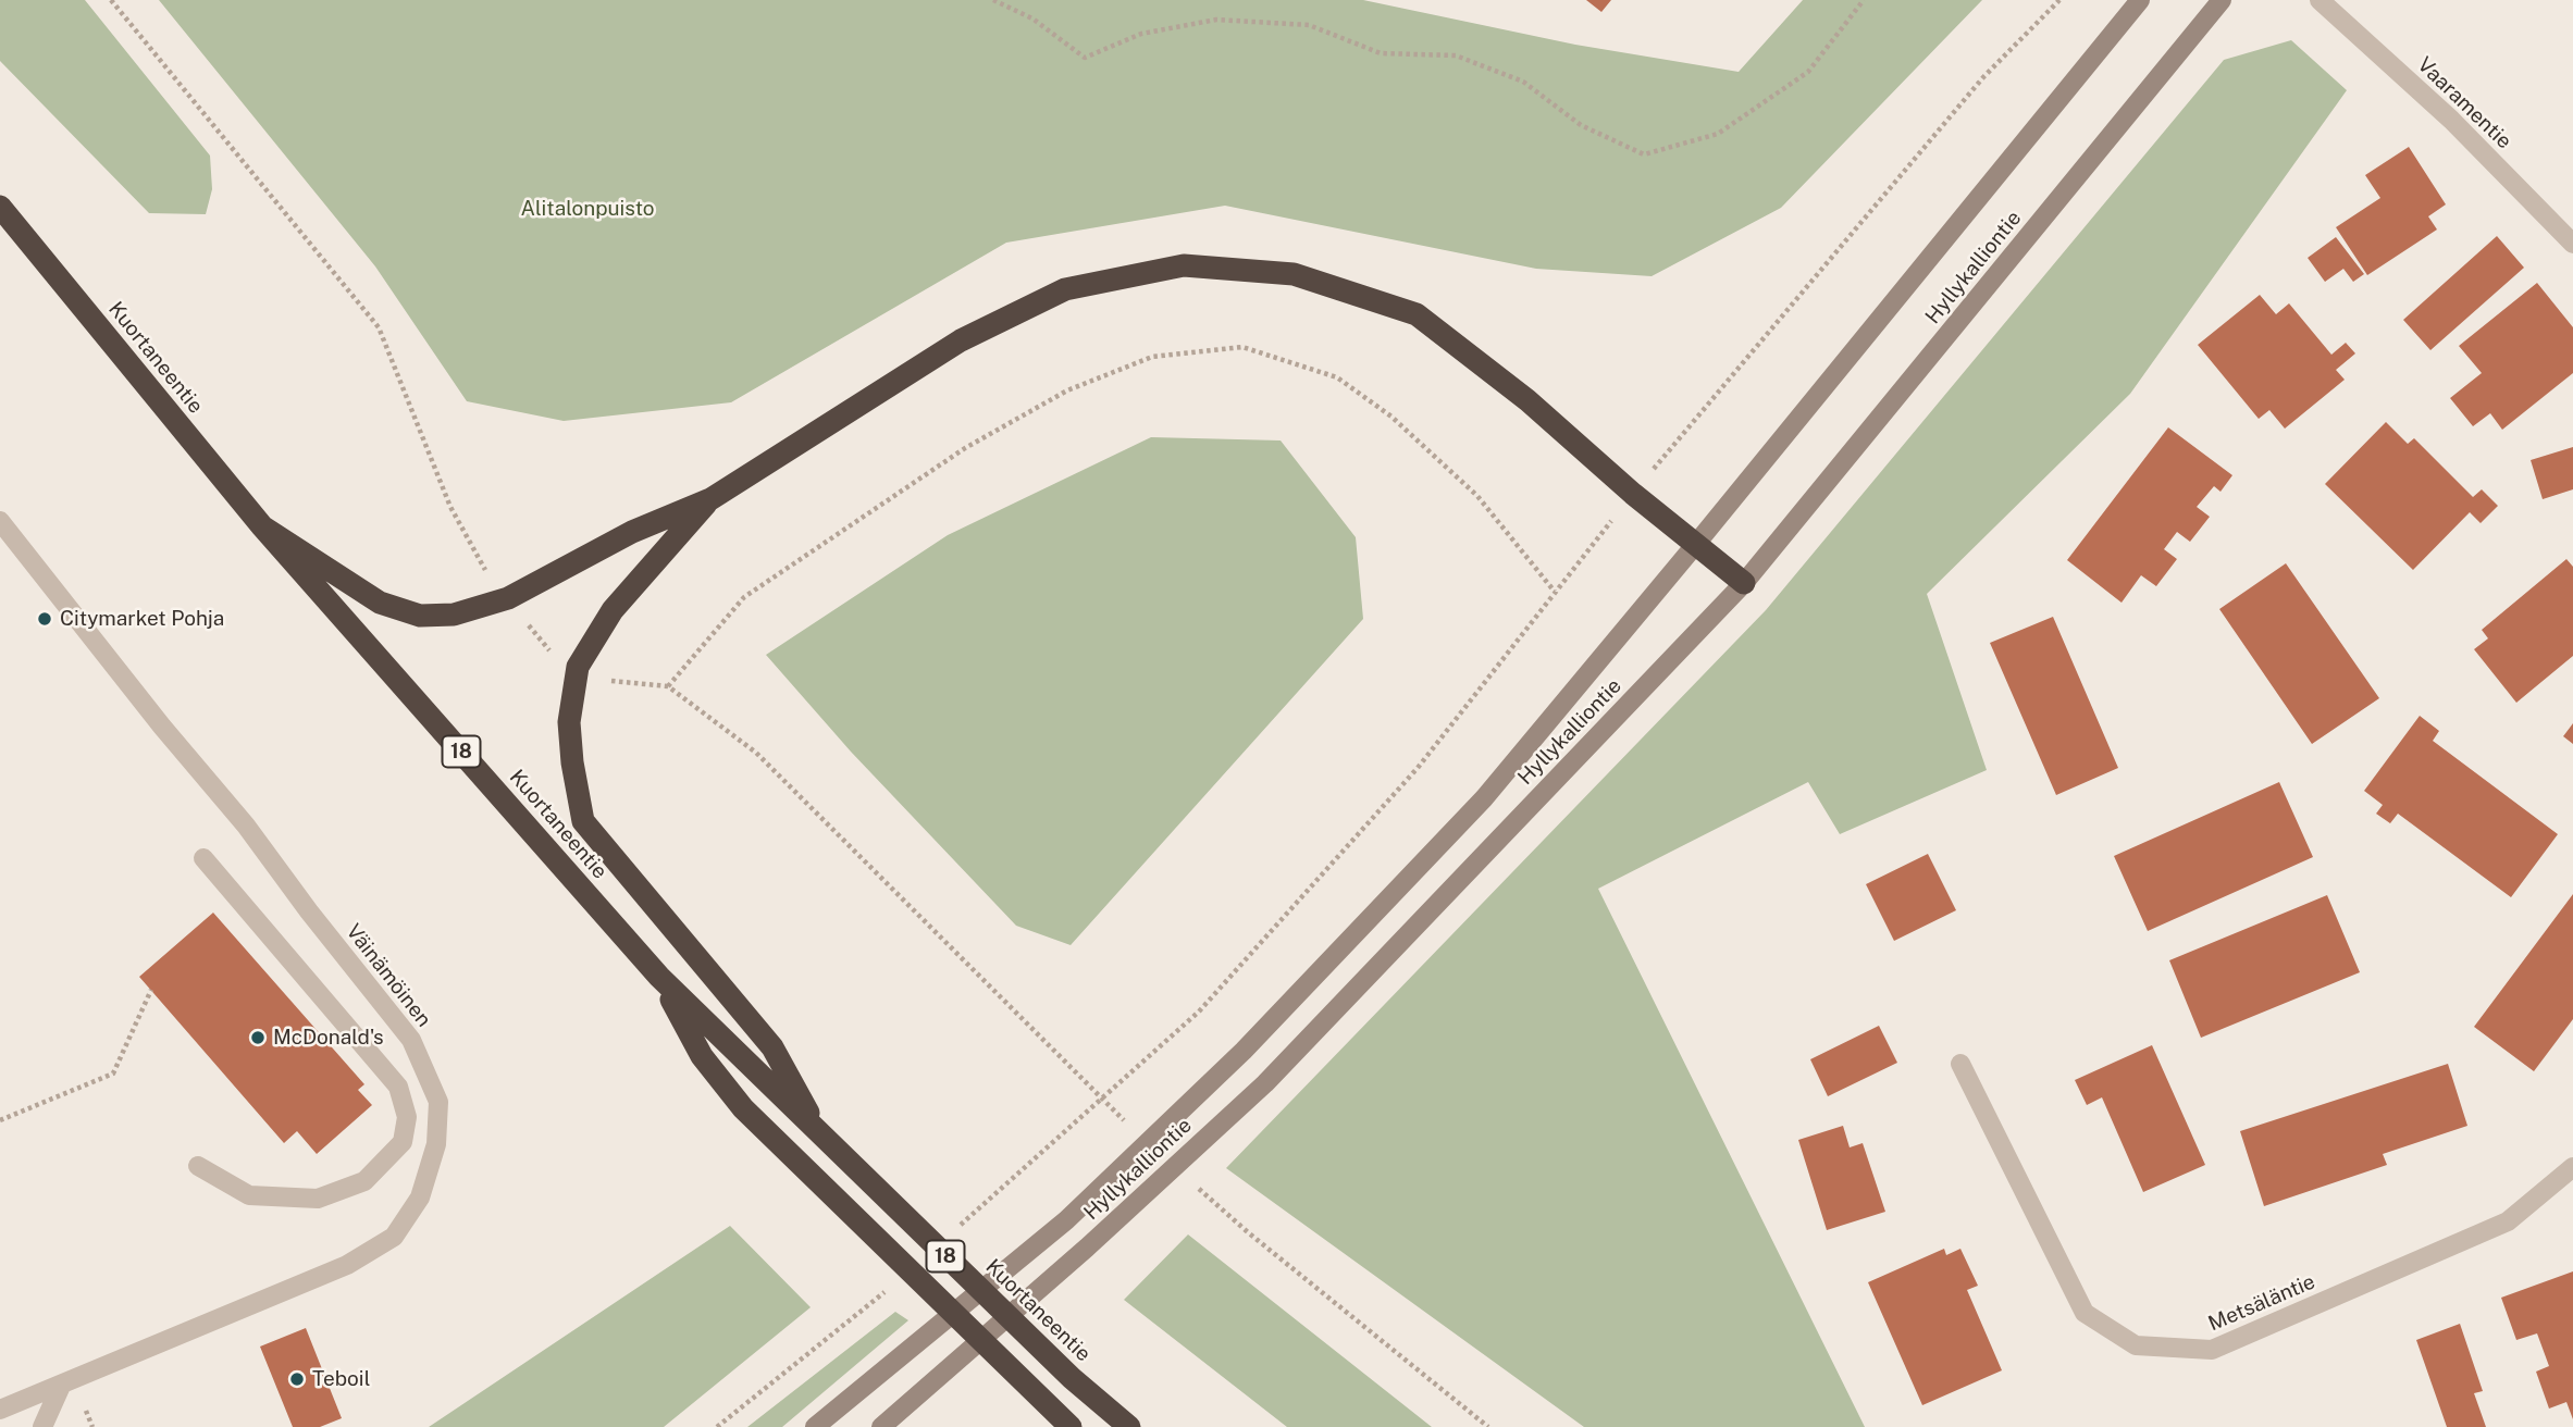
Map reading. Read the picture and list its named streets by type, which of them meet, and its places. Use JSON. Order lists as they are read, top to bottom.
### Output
{
  "streets": {
    "highway": ["Kuortaneentie", "18"],
    "main road": ["Hyllykalliontie"],
    "street": ["Vaaramentie", "Väinämöinen", "Metsäläntie"]
  },
  "parks": ["Alitalonpuisto"],
  "places": ["Citymarket Pohja", "McDonald's", "Teboil"]
}
